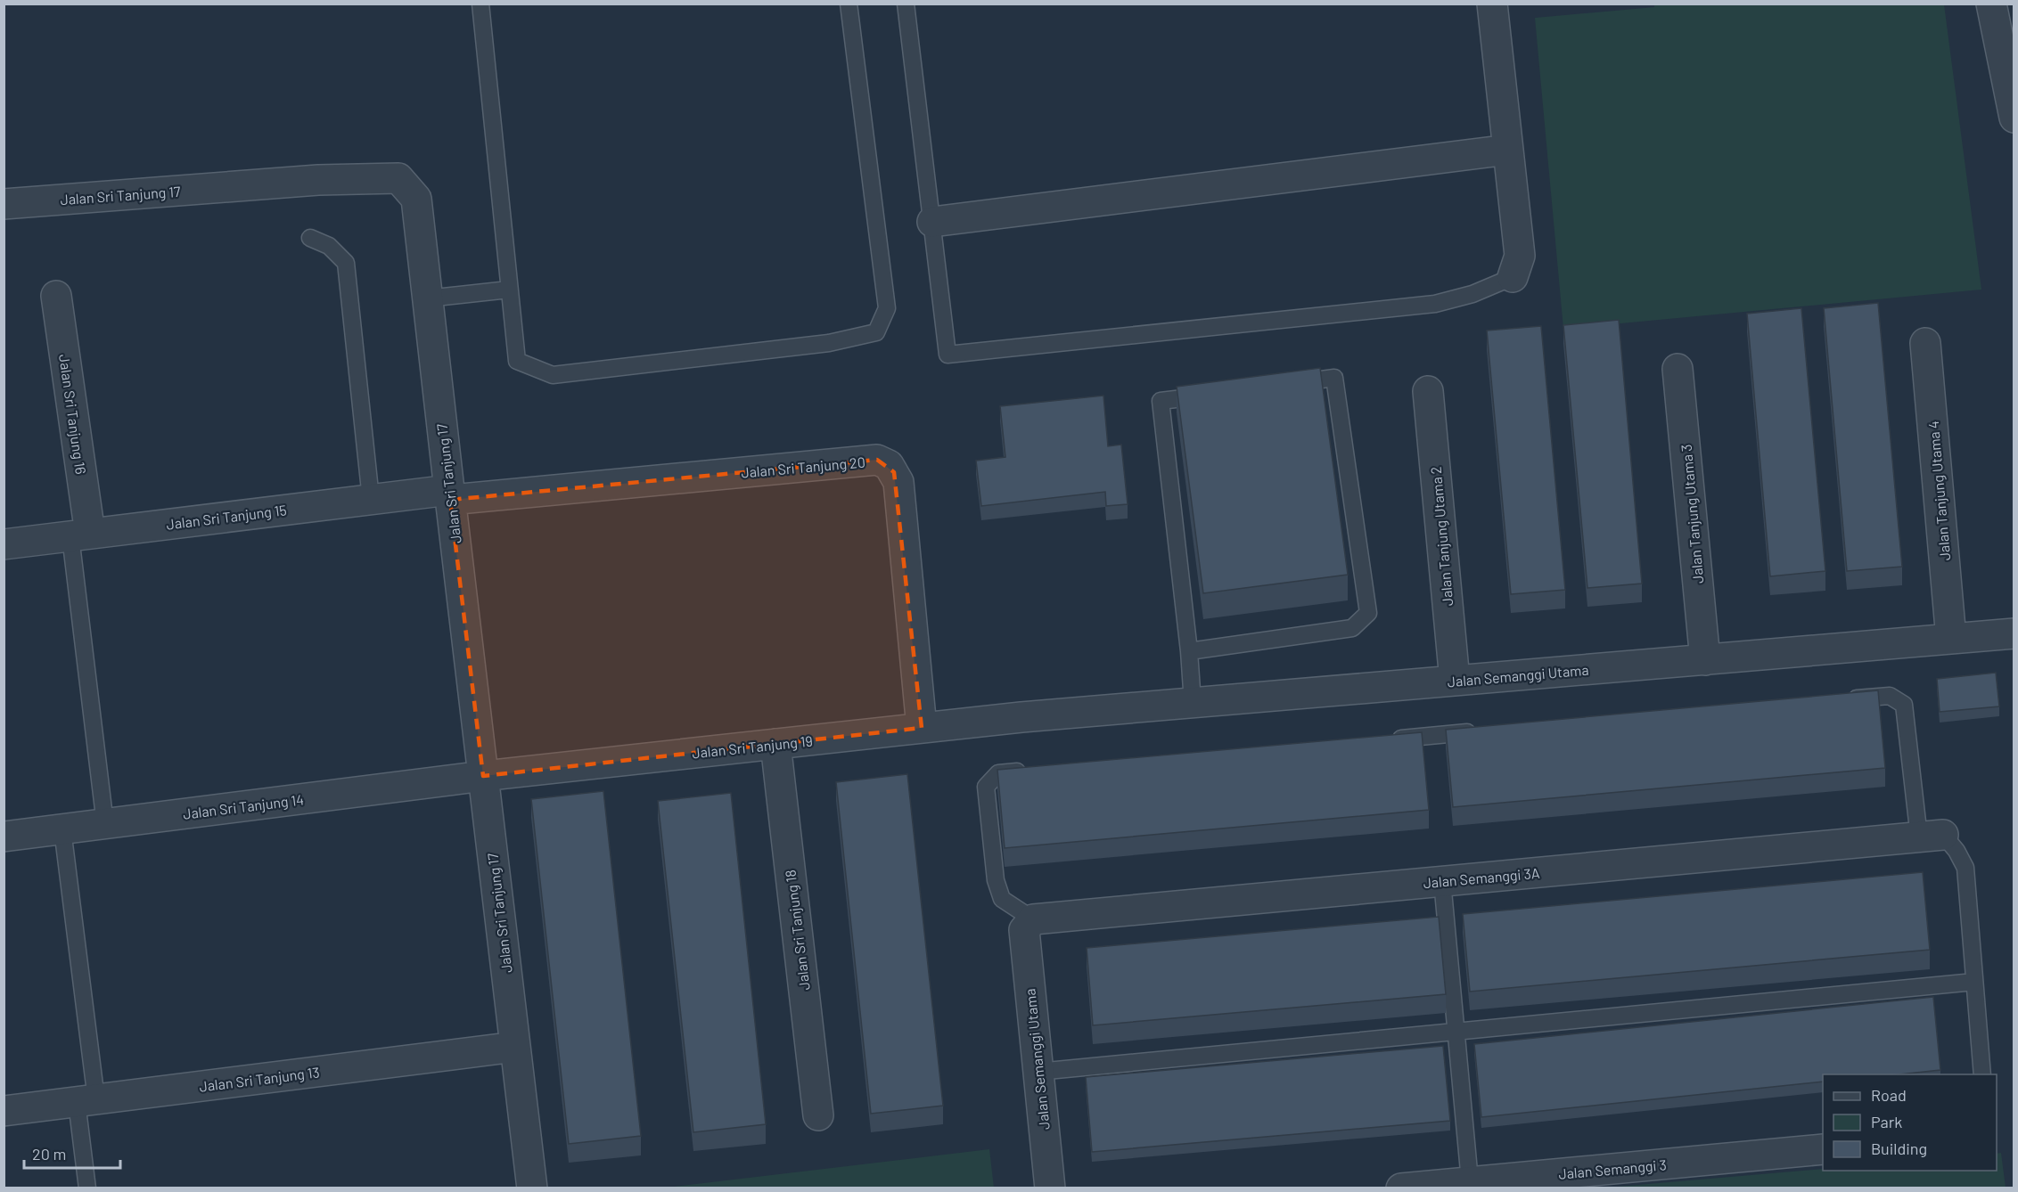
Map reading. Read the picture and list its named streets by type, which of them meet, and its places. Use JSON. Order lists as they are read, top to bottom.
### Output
{
  "streets": {
    "street": [
      "Jalan Sri Tanjung 17",
      "Jalan Sri Tanjung 16",
      "Jalan Sri Tanjung 20",
      "Jalan Tanjung Utama 4",
      "Jalan Tanjung Utama 3",
      "Jalan Sri Tanjung 15",
      "Jalan Tanjung Utama 2",
      "Jalan Semanggi Utama",
      "Jalan Sri Tanjung 19",
      "Jalan Sri Tanjung 14",
      "Jalan Semanggi 3A",
      "Jalan Sri Tanjung 18",
      "Jalan Sri Tanjung 13",
      "Jalan Semanggi 3"
    ]
  },
  "crossings": [
    ["Jalan Sri Tanjung 17", "Jalan Sri Tanjung 20"],
    ["Jalan Sri Tanjung 17", "Jalan Sri Tanjung 15"],
    ["Jalan Sri Tanjung 17", "Jalan Sri Tanjung 19"],
    ["Jalan Sri Tanjung 17", "Jalan Sri Tanjung 14"],
    ["Jalan Sri Tanjung 17", "Jalan Sri Tanjung 13"],
    ["Jalan Sri Tanjung 16", "Jalan Sri Tanjung 15"],
    ["Jalan Sri Tanjung 20", "Jalan Sri Tanjung 15"],
    ["Jalan Sri Tanjung 20", "Jalan Sri Tanjung 19"],
    ["Jalan Tanjung Utama 4", "Jalan Semanggi Utama"],
    ["Jalan Tanjung Utama 3", "Jalan Semanggi Utama"],
    ["Jalan Tanjung Utama 2", "Jalan Semanggi Utama"],
    ["Jalan Semanggi Utama", "Jalan Sri Tanjung 19"],
    ["Jalan Semanggi Utama", "Jalan Semanggi 3A"],
    ["Jalan Sri Tanjung 19", "Jalan Sri Tanjung 14"],
    ["Jalan Sri Tanjung 19", "Jalan Sri Tanjung 18"]
  ],
  "legend": ["Road", "Park", "Building"],
  "scale_bar": "20 m"
}
